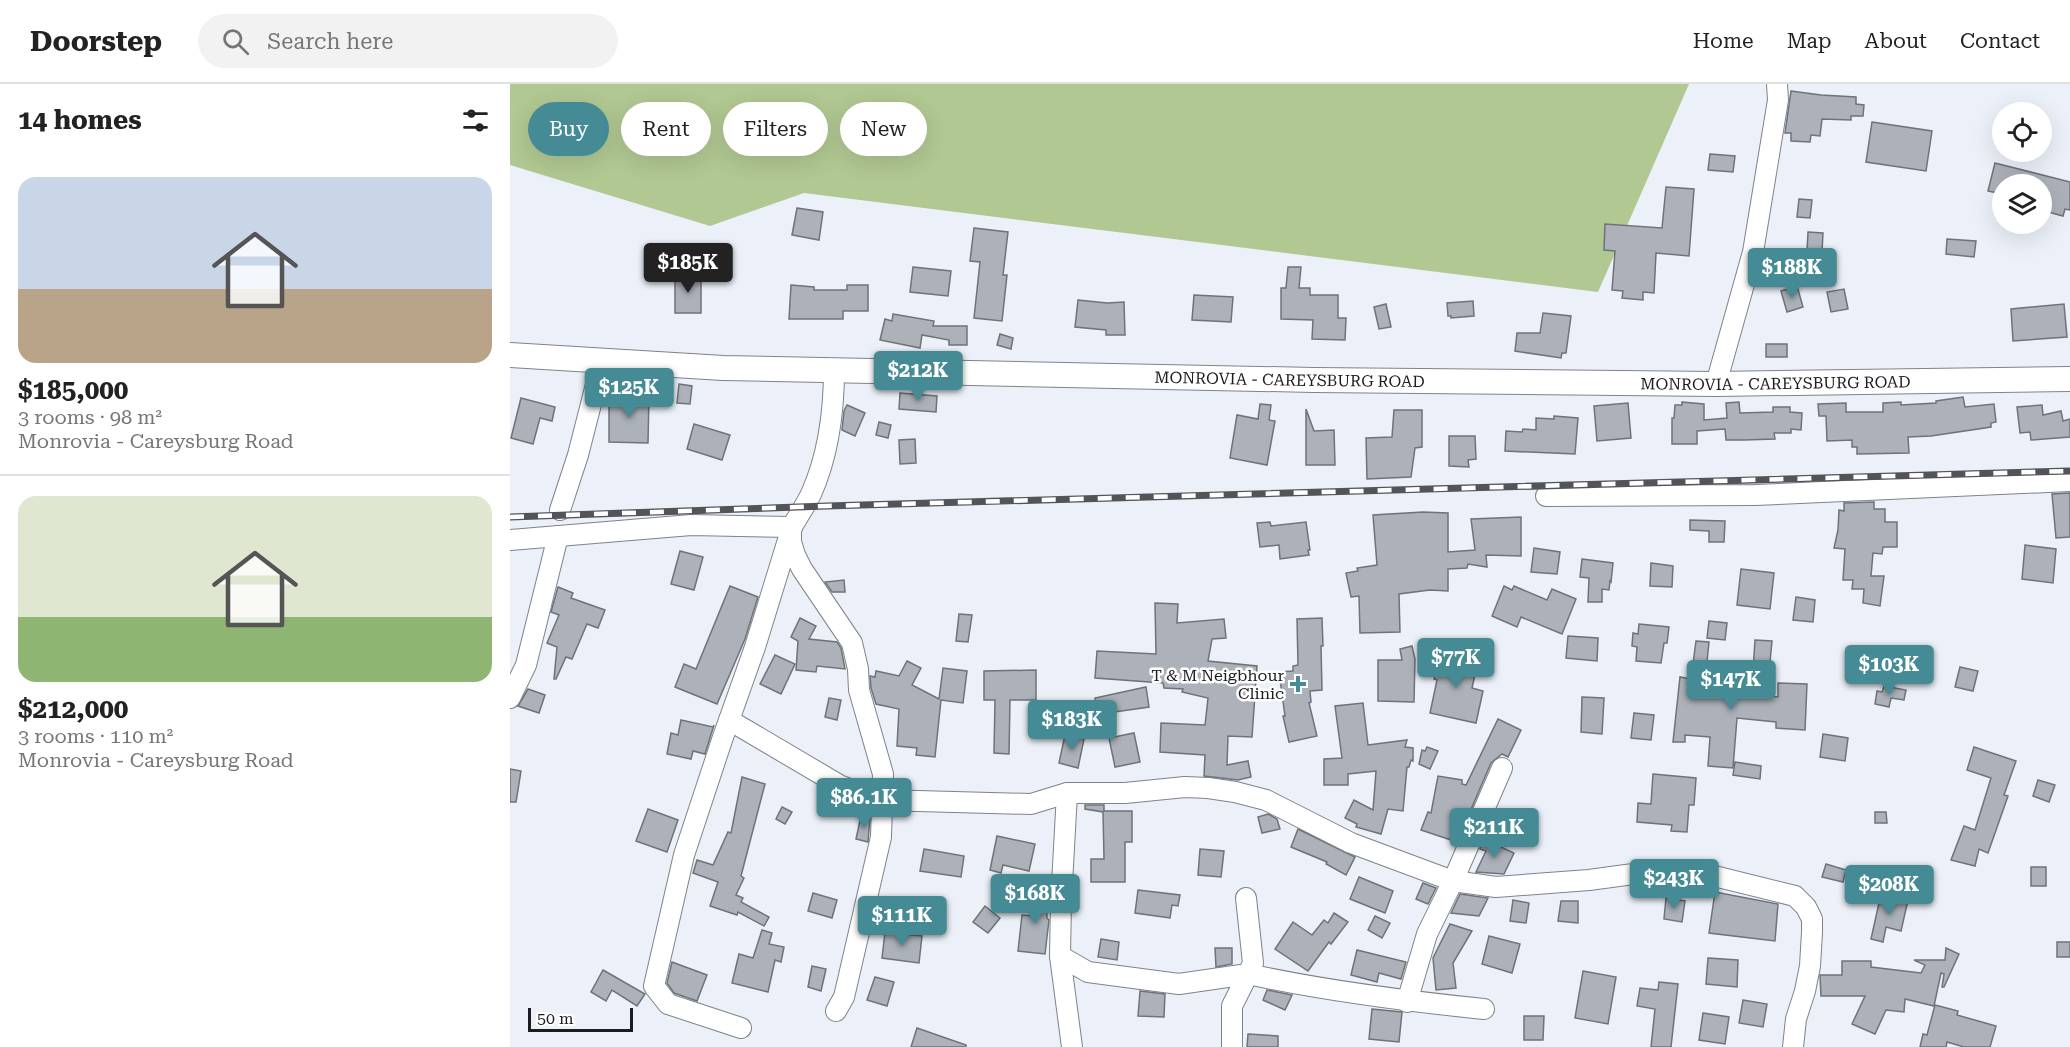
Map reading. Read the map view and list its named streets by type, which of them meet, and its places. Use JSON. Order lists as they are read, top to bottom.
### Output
{
  "streets": {
    "main road": ["MONROVIA - CAREYSBURG ROAD"]
  },
  "places": {
    "health": ["T & M Neigbhour Clinic"]
  },
  "scale_bar": "50 m",
  "page": {
    "header": "Doorstep",
    "search": "Search here",
    "nav": [
      "Home",
      "Map",
      "About",
      "Contact"
    ],
    "heading": "14 homes",
    "chip": [
      "Buy",
      "Rent",
      "Filters",
      "New"
    ],
    "list": [
      {
        "name": "$185,000",
        "note": "3 rooms · 98 m² · Monrovia - Careysburg Road"
      },
      {
        "name": "$212,000",
        "note": "3 rooms · 110 m² · Monrovia - Careysburg Road"
      }
    ],
    "price": [
      "$185K",
      "$188K",
      "$212K",
      "$125K",
      "$77K",
      "$103K",
      "$147K",
      "$183K",
      "$86.1K",
      "$211K",
      "$243K",
      "$208K",
      "$168K",
      "$111K"
    ],
    "scale": "50 m"
  }
}
